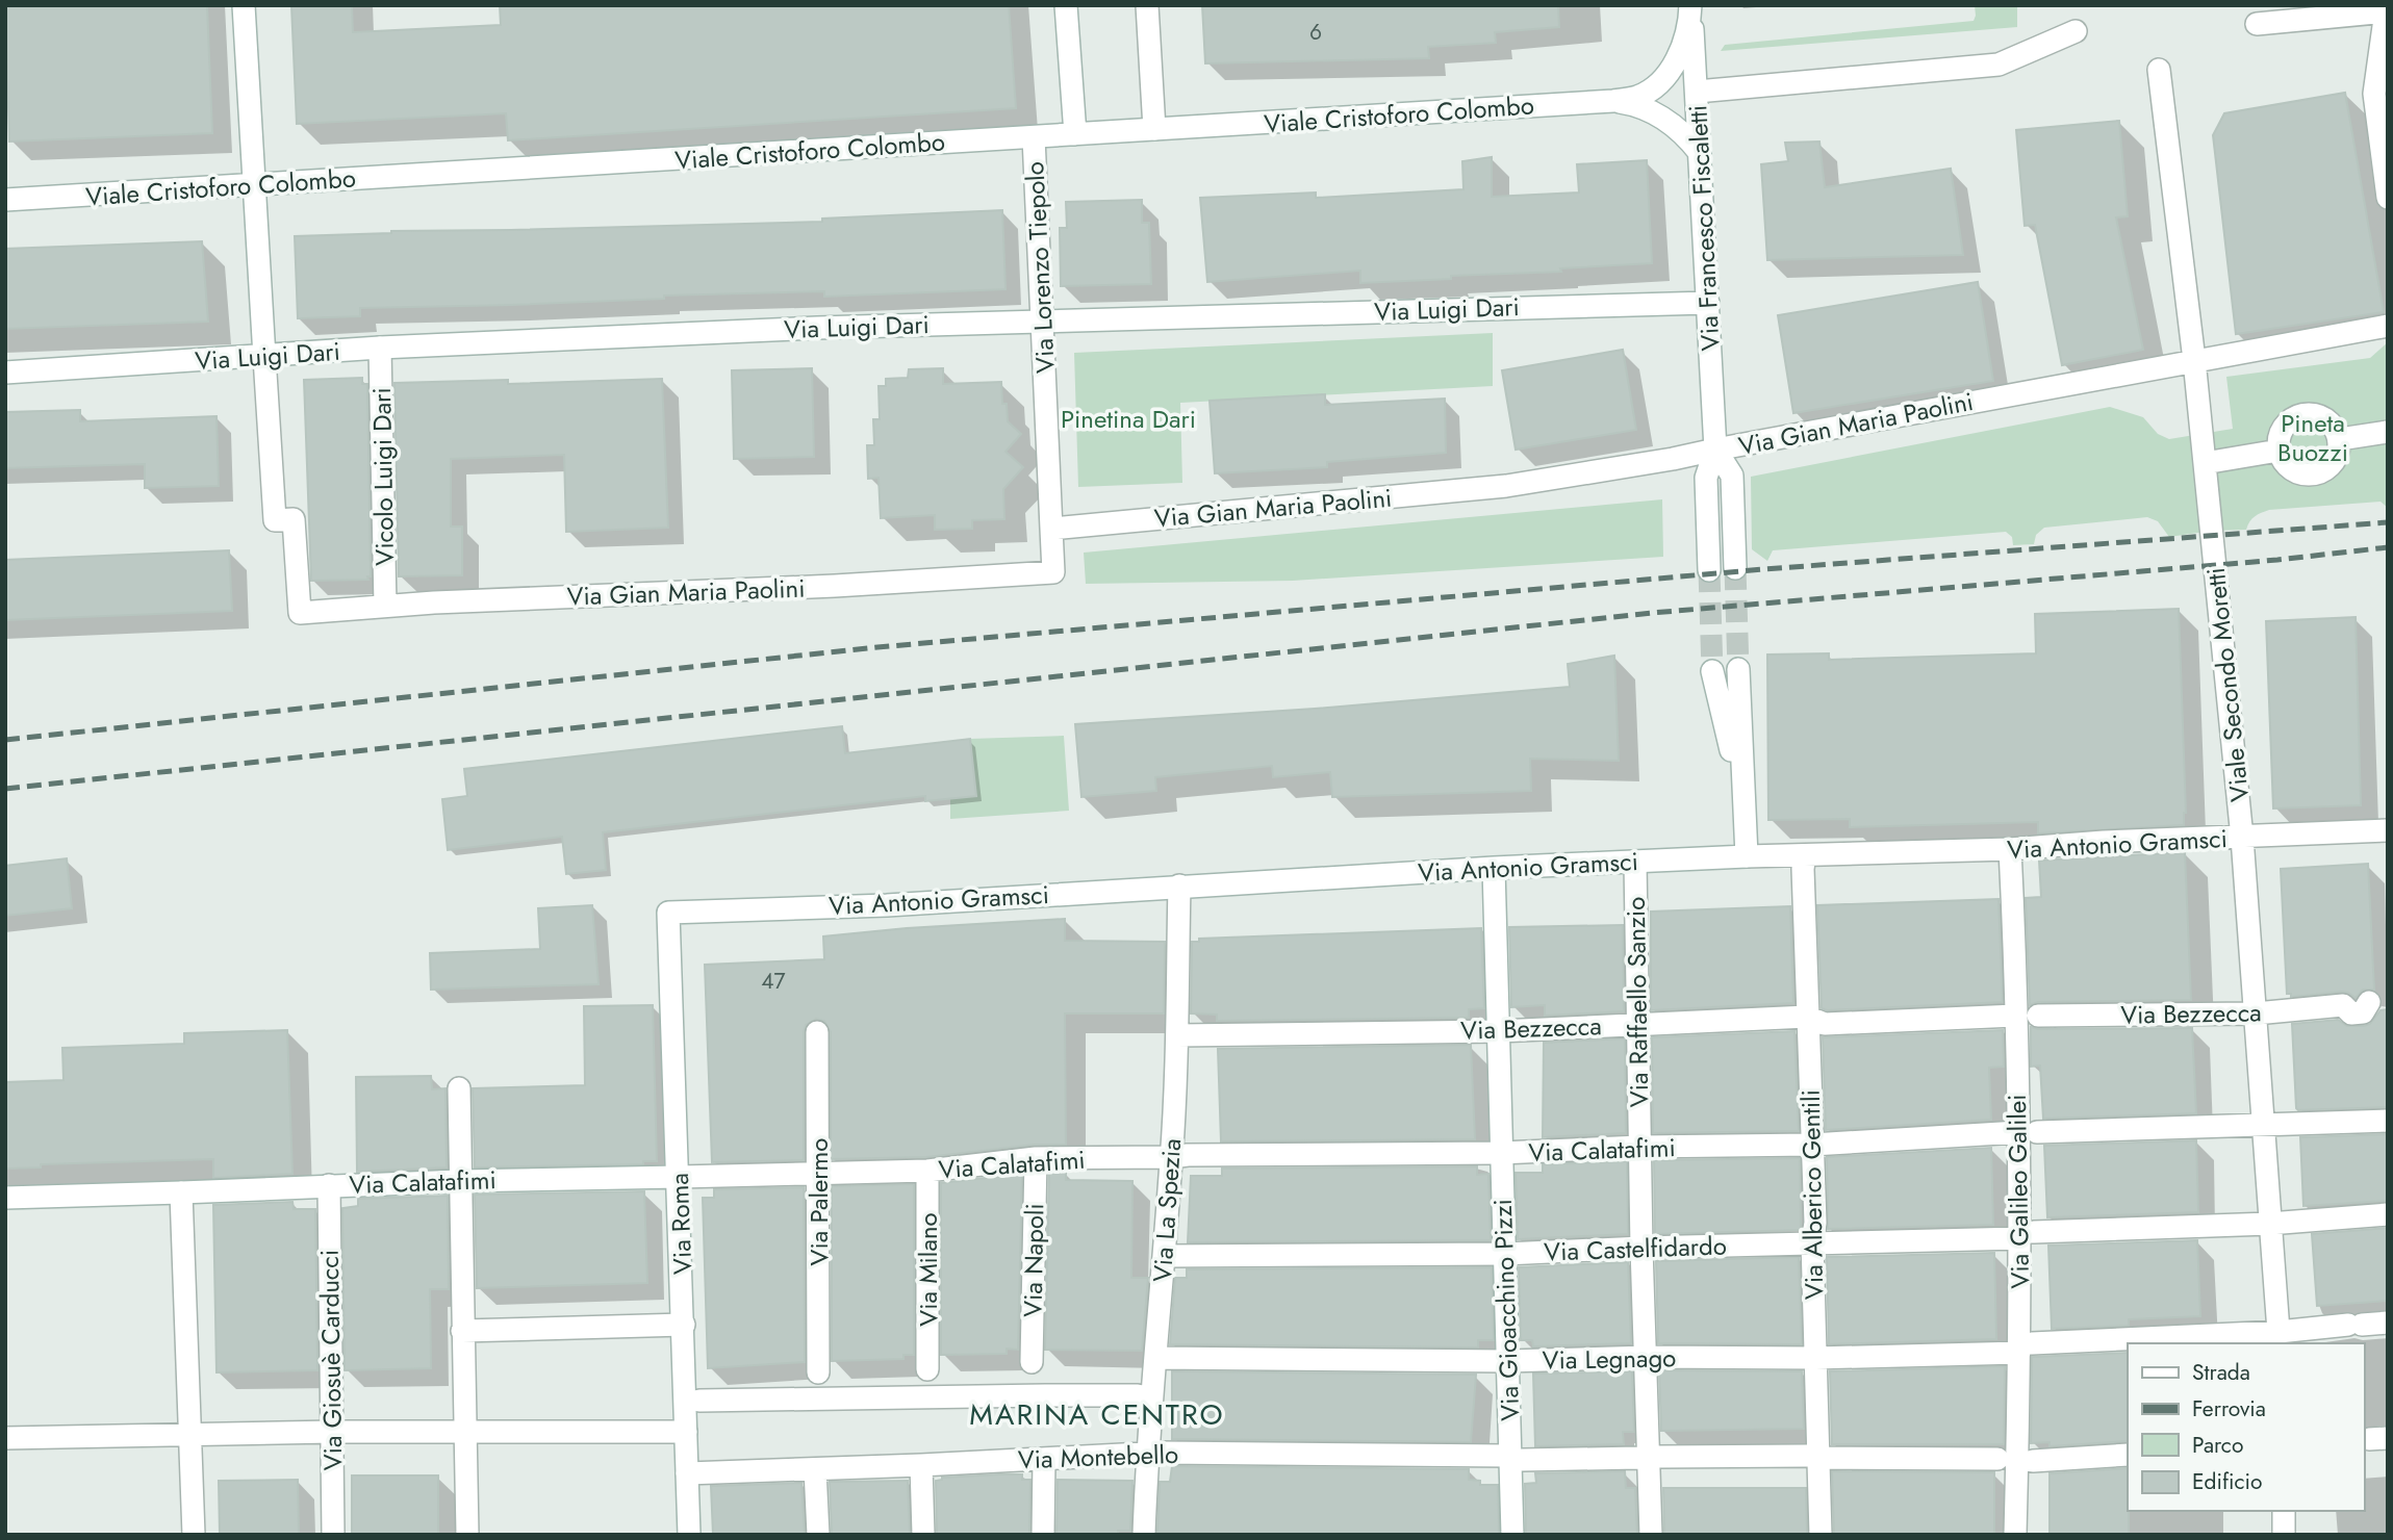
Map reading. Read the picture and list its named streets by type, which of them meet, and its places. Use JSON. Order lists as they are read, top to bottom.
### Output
{
  "streets": {
    "street": [
      "Viale Cristoforo Colombo",
      "Via Francesco Fiscaletti",
      "Via Lorenzo Tiepolo",
      "Via Luigi Dari",
      "Via Gian Maria Paolini",
      "Vicolo Luigi Dari",
      "Viale Secondo Moretti",
      "Via Antonio Gramsci",
      "Via Raffaello Sanzio",
      "Via Bezzecca",
      "Via Calatafimi",
      "Via Galileo Galilei",
      "Via Alberico Gentili",
      "Via Palermo",
      "Via La Spezia",
      "Via Roma",
      "Via Castelfidardo",
      "Via Napoli",
      "Via Milano",
      "Via Gioacchino Pizzi",
      "Via Legnago",
      "Via Giosuè Carducci",
      "Via Montebello"
    ]
  },
  "crossings": [
    ["Viale Cristoforo Colombo", "Via Francesco Fiscaletti"],
    ["Viale Cristoforo Colombo", "Via Lorenzo Tiepolo"],
    ["Via Francesco Fiscaletti", "Via Luigi Dari"],
    ["Via Francesco Fiscaletti", "Via Gian Maria Paolini"],
    ["Via Lorenzo Tiepolo", "Via Luigi Dari"],
    ["Via Lorenzo Tiepolo", "Via Gian Maria Paolini"],
    ["Via Luigi Dari", "Vicolo Luigi Dari"],
    ["Via Gian Maria Paolini", "Vicolo Luigi Dari"],
    ["Via Gian Maria Paolini", "Viale Secondo Moretti"],
    ["Viale Secondo Moretti", "Via Antonio Gramsci"],
    ["Viale Secondo Moretti", "Via Bezzecca"],
    ["Viale Secondo Moretti", "Via Calatafimi"],
    ["Viale Secondo Moretti", "Via Castelfidardo"],
    ["Viale Secondo Moretti", "Via Legnago"],
    ["Via Antonio Gramsci", "Via Raffaello Sanzio"],
    ["Via Antonio Gramsci", "Via Galileo Galilei"],
    ["Via Antonio Gramsci", "Via Alberico Gentili"],
    ["Via Antonio Gramsci", "Via La Spezia"],
    ["Via Antonio Gramsci", "Via Roma"],
    ["Via Antonio Gramsci", "Via Gioacchino Pizzi"],
    ["Via Raffaello Sanzio", "Via Bezzecca"],
    ["Via Raffaello Sanzio", "Via Calatafimi"],
    ["Via Raffaello Sanzio", "Via Castelfidardo"],
    ["Via Raffaello Sanzio", "Via Legnago"],
    ["Via Bezzecca", "Via Galileo Galilei"],
    ["Via Bezzecca", "Via Alberico Gentili"],
    ["Via Bezzecca", "Via La Spezia"],
    ["Via Bezzecca", "Via Gioacchino Pizzi"],
    ["Via Calatafimi", "Via Galileo Galilei"],
    ["Via Calatafimi", "Via Alberico Gentili"],
    ["Via Calatafimi", "Via Palermo"],
    ["Via Calatafimi", "Via La Spezia"],
    ["Via Calatafimi", "Via Roma"],
    ["Via Calatafimi", "Via Napoli"],
    ["Via Calatafimi", "Via Milano"],
    ["Via Calatafimi", "Via Gioacchino Pizzi"],
    ["Via Calatafimi", "Via Giosuè Carducci"],
    ["Via Galileo Galilei", "Via Castelfidardo"],
    ["Via Galileo Galilei", "Via Legnago"],
    ["Via Alberico Gentili", "Via Castelfidardo"],
    ["Via Alberico Gentili", "Via Legnago"],
    ["Via La Spezia", "Via Castelfidardo"],
    ["Via La Spezia", "Via Legnago"],
    ["Via La Spezia", "Via Montebello"],
    ["Via Roma", "Via Montebello"],
    ["Via Castelfidardo", "Via Gioacchino Pizzi"],
    ["Via Gioacchino Pizzi", "Via Legnago"],
    ["Via Gioacchino Pizzi", "Via Montebello"]
  ],
  "districts": ["MARINA CENTRO"],
  "parks": ["Pinetina Dari", "Pineta Buozzi"],
  "house_numbers": ["6", "47"],
  "legend": [
    "Strada",
    "Ferrovia",
    "Parco",
    "Edificio"
  ]
}
